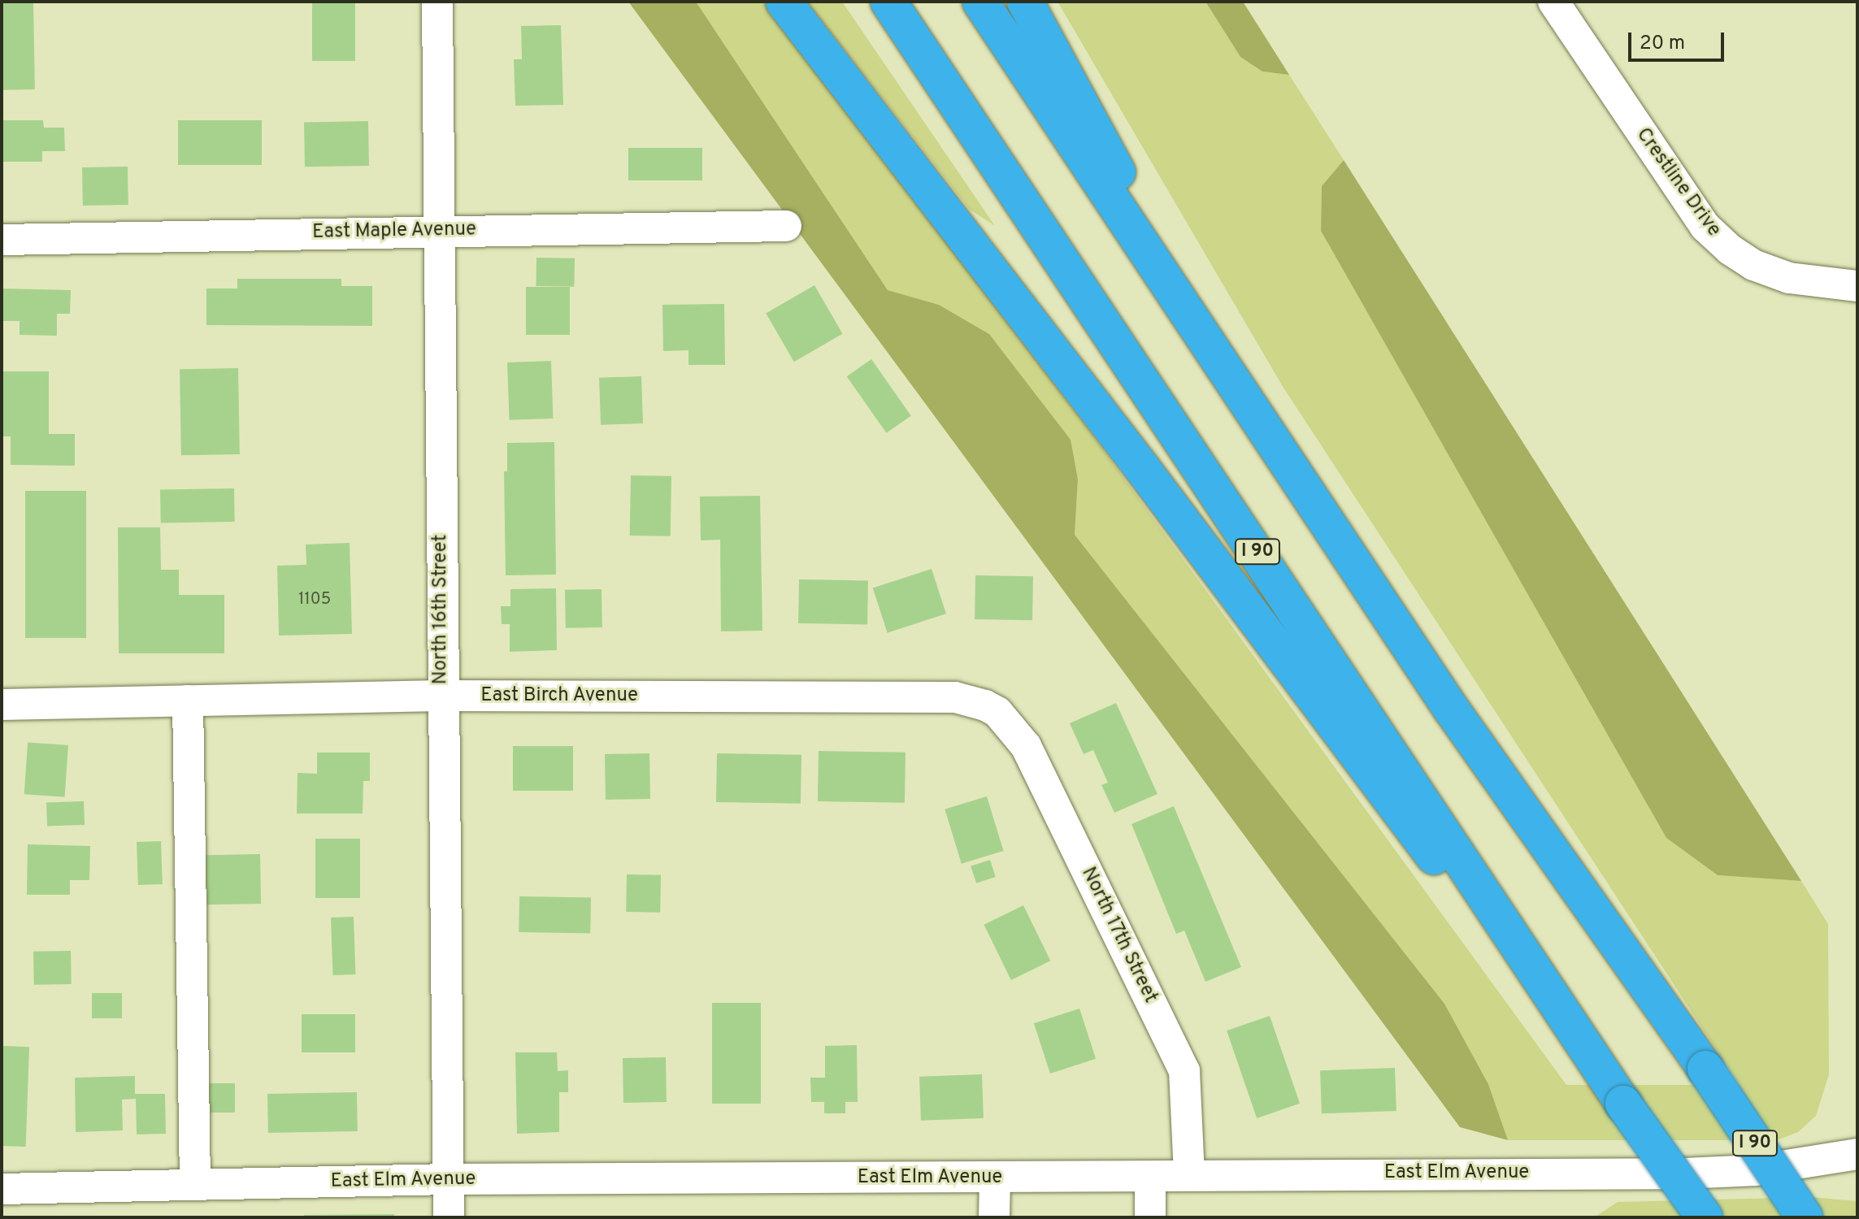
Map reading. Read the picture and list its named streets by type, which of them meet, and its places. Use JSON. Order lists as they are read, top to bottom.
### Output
{
  "streets": {
    "highway": ["I 90"],
    "street": [
      "Crestline Drive",
      "East Maple Avenue",
      "North 16th Street",
      "East Birch Avenue",
      "North 17th Street",
      "East Elm Avenue"
    ]
  },
  "crossings": [
    ["East Maple Avenue", "North 16th Street"],
    ["North 16th Street", "East Birch Avenue"],
    ["North 16th Street", "East Elm Avenue"],
    ["East Birch Avenue", "North 17th Street"],
    ["North 17th Street", "East Elm Avenue"]
  ],
  "house_numbers": ["1105"],
  "scale_bar": "20 m"
}
